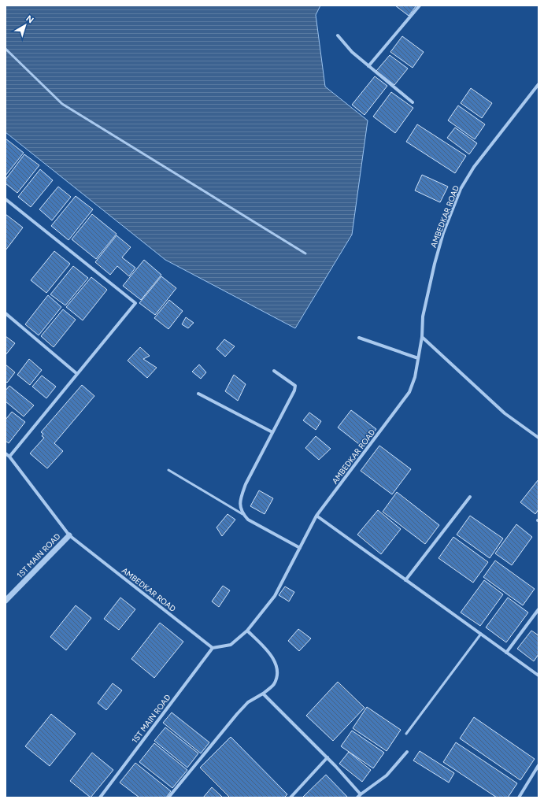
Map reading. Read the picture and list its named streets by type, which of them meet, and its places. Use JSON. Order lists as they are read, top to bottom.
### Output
{
  "streets": {
    "street": ["AMBEDKAR ROAD", "1ST MAIN ROAD"]
  },
  "crossings": [
    ["AMBEDKAR ROAD", "1ST MAIN ROAD"]
  ],
  "north": "top right"
}
